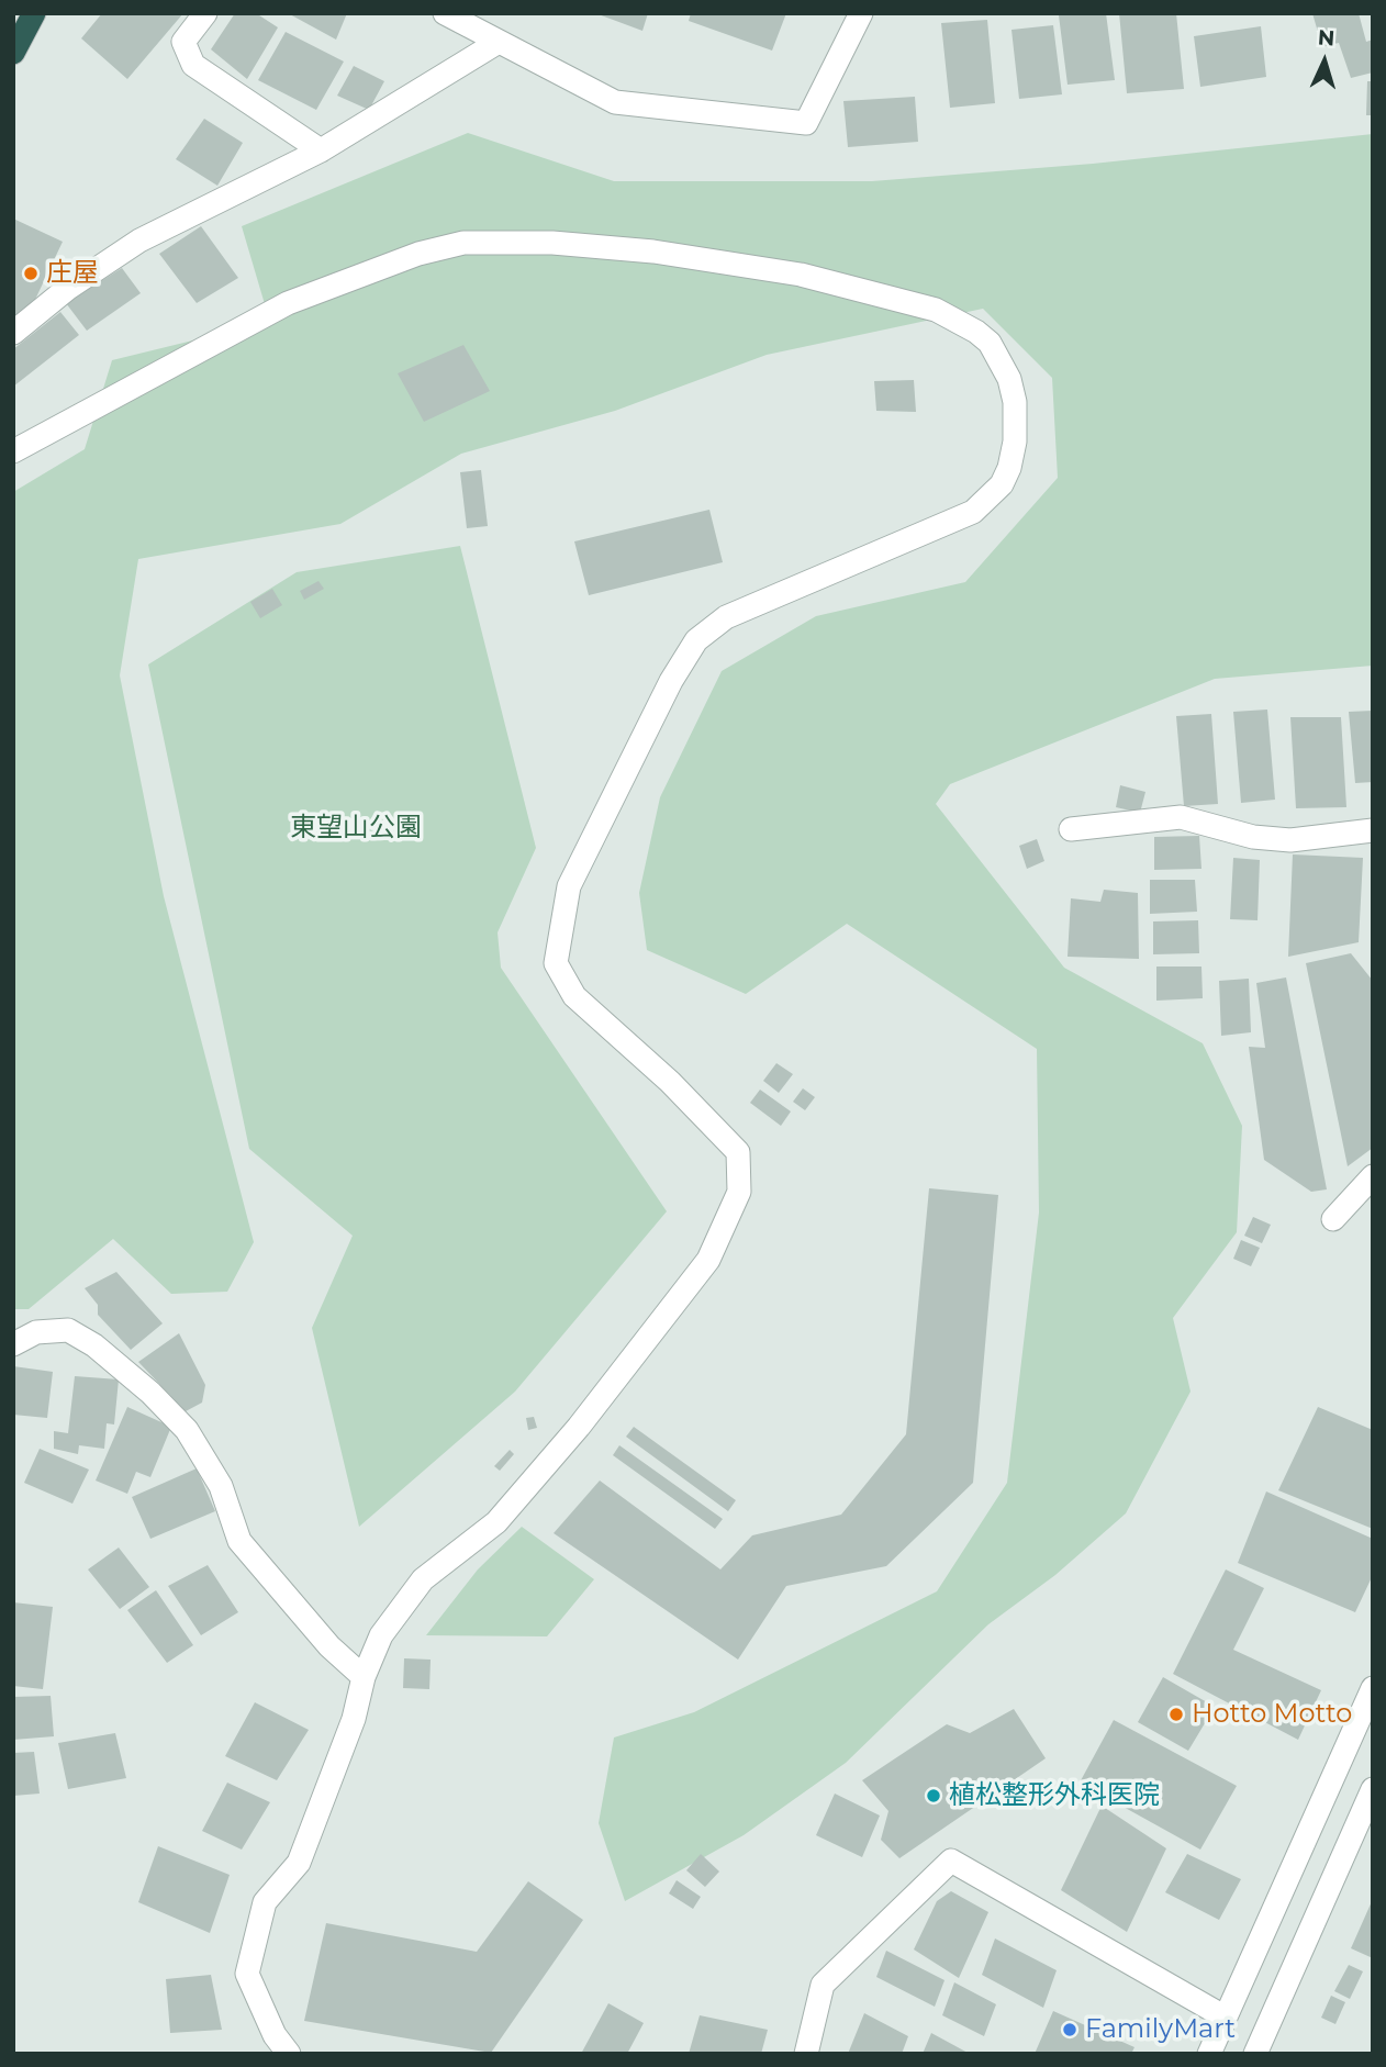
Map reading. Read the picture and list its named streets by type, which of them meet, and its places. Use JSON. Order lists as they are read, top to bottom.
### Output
{
  "parks": ["東望山公園"],
  "places": [
    "庄屋",
    "Hotto Motto",
    "植松整形外科医院",
    "FamilyMart"
  ],
  "north": "top"
}
